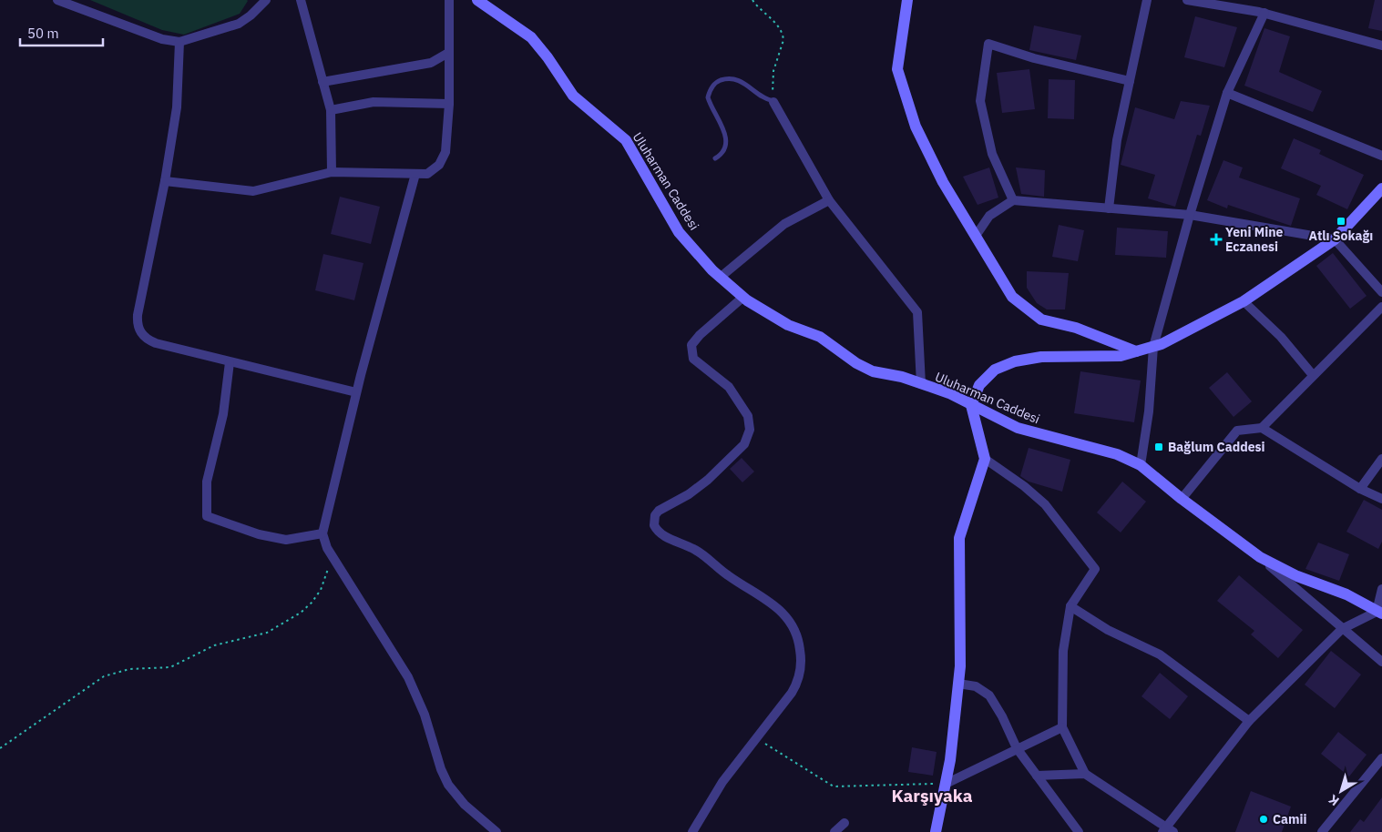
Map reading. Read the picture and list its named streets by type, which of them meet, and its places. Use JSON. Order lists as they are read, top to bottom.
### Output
{
  "streets": {
    "street": ["Uluharman Caddesi"]
  },
  "districts": ["Karşıyaka"],
  "places": {
    "transit": ["Atlı Sokağı", "Bağlum Caddesi"],
    "health": ["Yeni Mine Eczanesi"],
    "other": ["Camii"]
  },
  "scale_bar": "50 m",
  "north": "bottom left"
}
